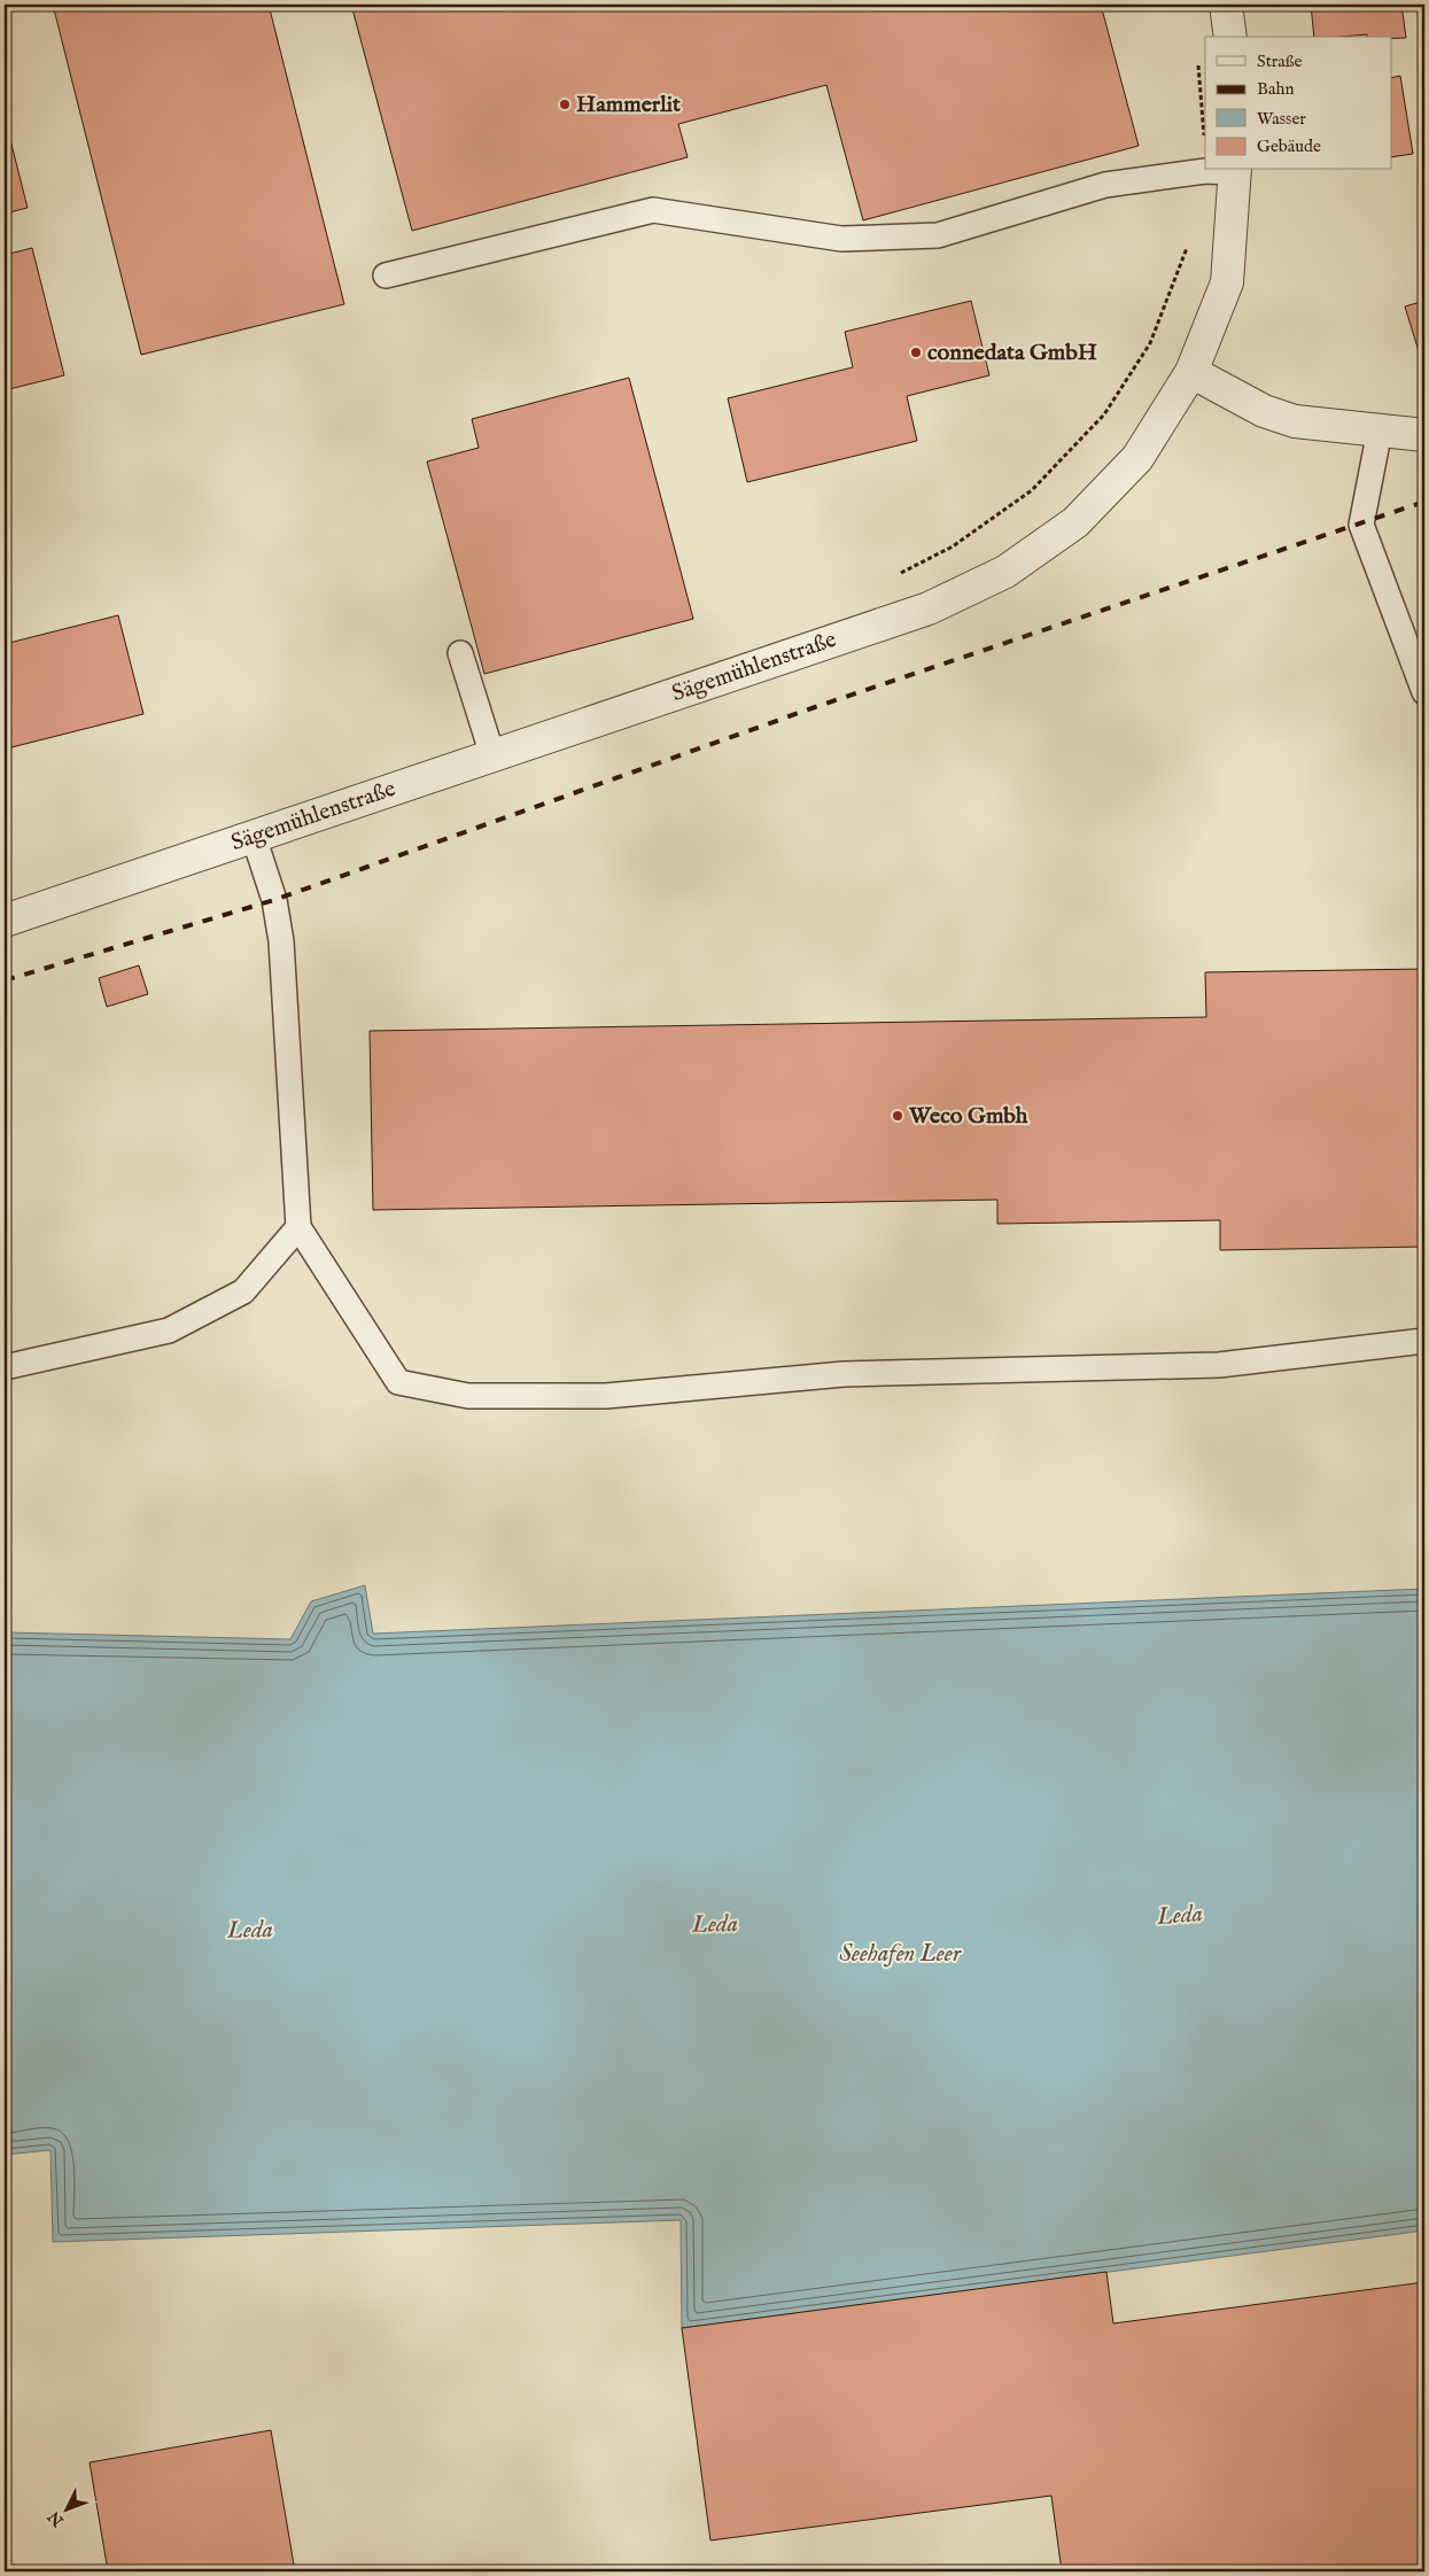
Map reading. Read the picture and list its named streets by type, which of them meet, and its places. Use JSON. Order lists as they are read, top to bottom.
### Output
{
  "streets": {
    "street": ["Sägemühlenstraße"]
  },
  "water": ["Leda", "Seehafen Leer"],
  "places": ["Hammerlit", "connedata GmbH", "Weco Gmbh"],
  "legend": [
    "Straße",
    "Bahn",
    "Wasser",
    "Gebäude"
  ],
  "north": "bottom left"
}
